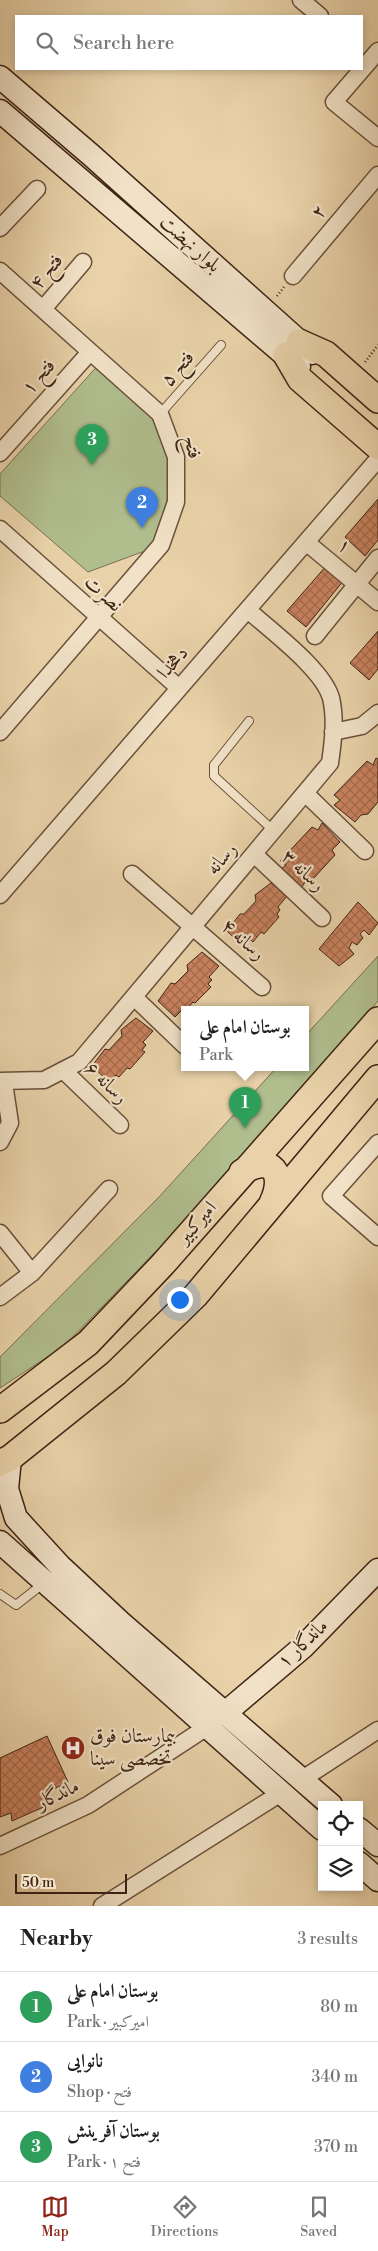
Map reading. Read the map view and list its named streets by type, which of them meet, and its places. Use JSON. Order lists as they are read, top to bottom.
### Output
{
  "streets": {
    "main road": ["بلوار نهضت", "امیرکبیر", "ماندگار ۱"],
    "street": [
      "۲",
      "فتح ۴",
      "فتح ۱",
      "فتح",
      "۱",
      "نصرت",
      "دهخدا",
      "رسانه",
      "رسانه ۳",
      "رسانه ۴",
      "رسانه ۶",
      "ماندگار"
    ],
    "lane": ["۵ فتح"]
  },
  "crossings": [
    ["فتح ۴", "فتح"],
    ["۵ فتح", "فتح"],
    ["فتح ۱", "فتح"],
    ["فتح", "نصرت"],
    ["۱", "دهخدا"],
    ["نصرت", "دهخدا"],
    ["دهخدا", "رسانه"],
    ["رسانه", "رسانه ۳"],
    ["رسانه", "رسانه ۴"],
    ["رسانه", "رسانه ۶"],
    ["ماندگار ۱", "ماندگار"]
  ],
  "places": {
    "hospital": ["بیمارستان فوق تخصصی سینا"]
  },
  "scale_bar": "50 m",
  "page": {
    "search": "Search here",
    "pins": ["3", "2", "1"],
    "popup": ["بوستان امام علی", "Park"],
    "scale": "50 m",
    "heading": ["Nearby", "3 results"],
    "list": [
      {
        "mark": "1",
        "name": "بوستان امام علی",
        "note": "Park · امیرکبیر",
        "value": "80 m"
      },
      {
        "mark": "2",
        "name": "نانوایی",
        "note": "Shop · فتح",
        "value": "340 m"
      },
      {
        "mark": "3",
        "name": "بوستان آفرینش",
        "note": "Park · فتح ۱",
        "value": "370 m"
      }
    ],
    "nav": ["Map", "Directions", "Saved"]
  }
}
